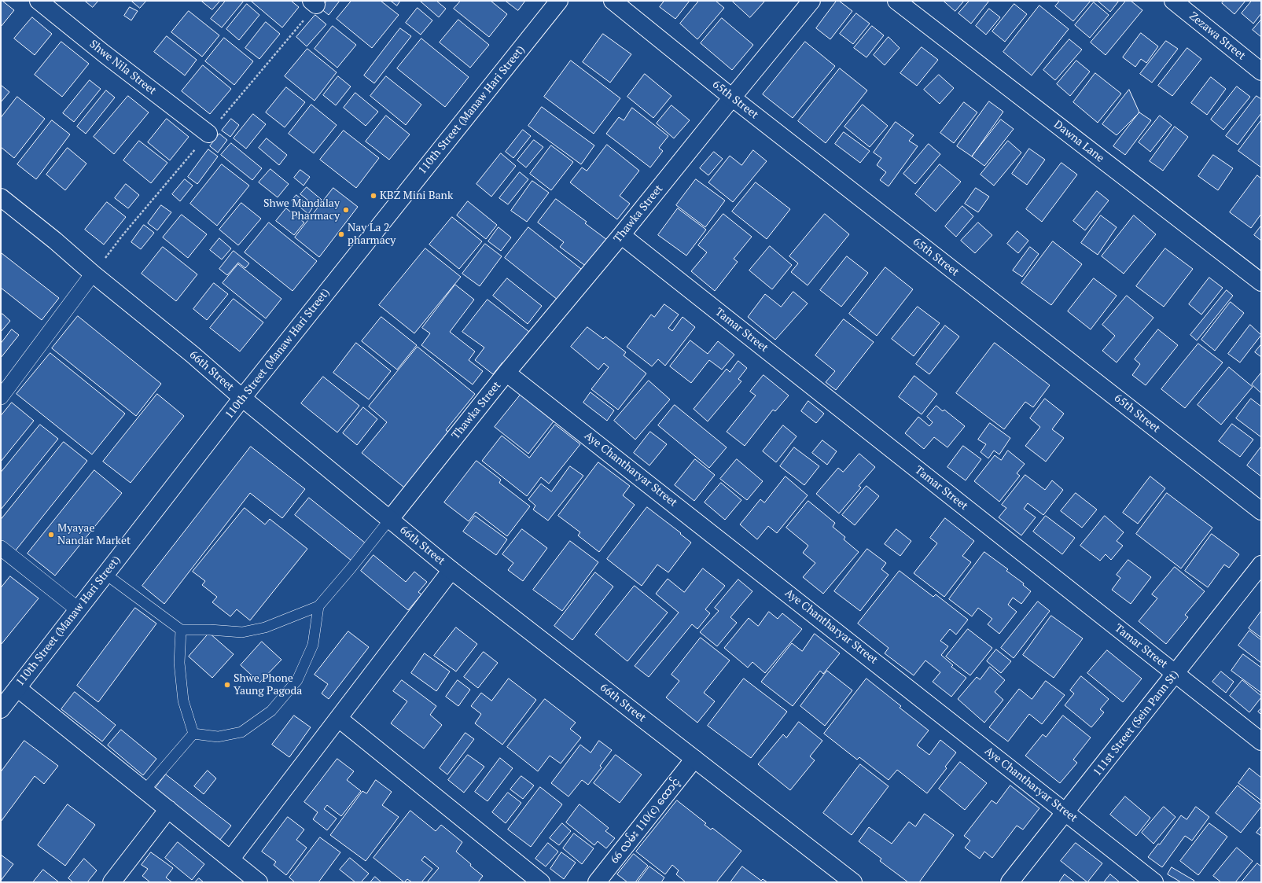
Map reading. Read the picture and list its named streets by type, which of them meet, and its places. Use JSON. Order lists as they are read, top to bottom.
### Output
{
  "streets": {
    "street": [
      "Zezawa Street",
      "Shwe Nila Street",
      "65th Street",
      "110th Street (Manaw Hari Street)",
      "Dawna Lane",
      "Thawka Street",
      "Tamar Street",
      "66th Street",
      "Aye Chantharyar Street",
      "111st Street (Sein Pann St)",
      "66 လမ်း 110(c) ထောင့်"
    ]
  },
  "crossings": [
    ["65th Street", "Thawka Street"],
    ["110th Street (Manaw Hari Street)", "66th Street"],
    ["Thawka Street", "Tamar Street"],
    ["Thawka Street", "66th Street"],
    ["Thawka Street", "Aye Chantharyar Street"],
    ["Tamar Street", "111st Street (Sein Pann St)"],
    ["66th Street", "66 လမ်း 110(c) ထောင့်"],
    ["Aye Chantharyar Street", "111st Street (Sein Pann St)"]
  ],
  "places": [
    "KBZ Mini Bank",
    "Shwe Mandalay Pharmacy",
    "Nay La 2 pharmacy",
    "Myayae Nandar Market",
    "Shwe Phone Yaung Pagoda"
  ]
}
